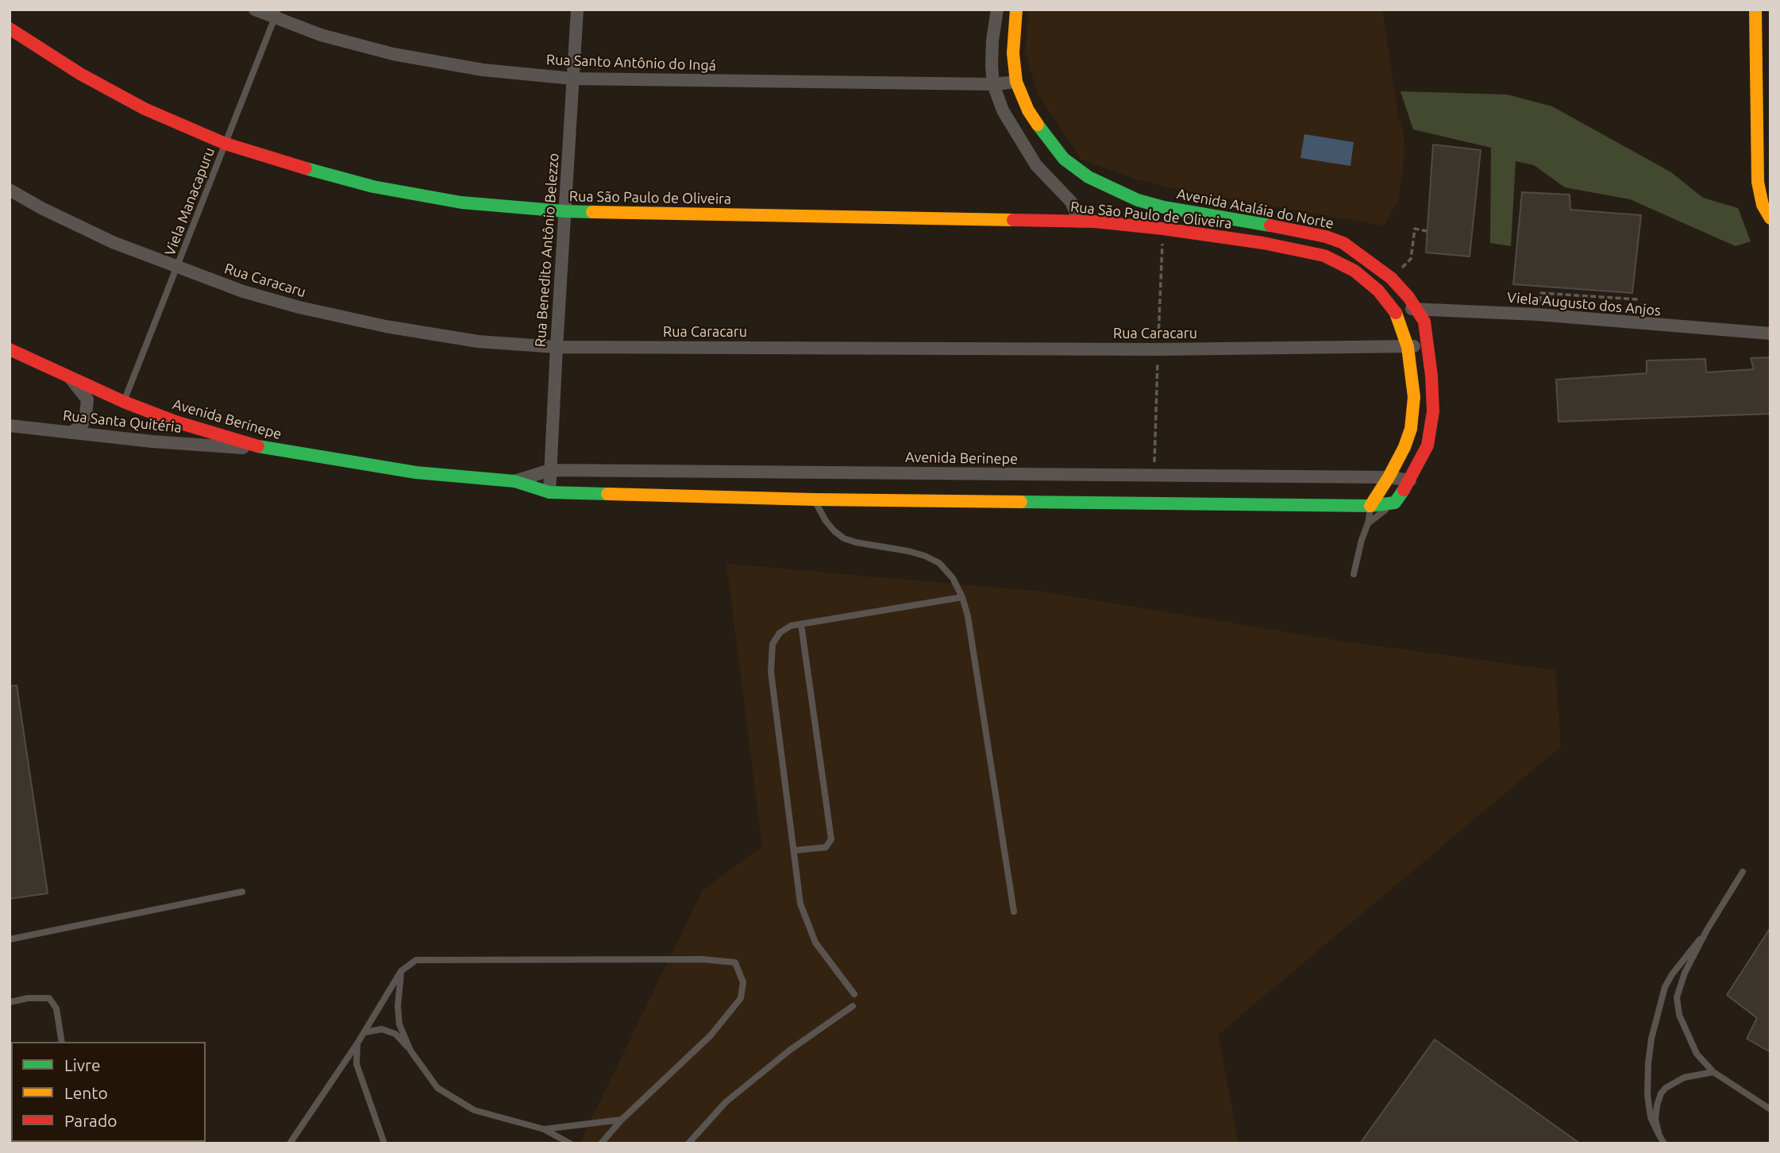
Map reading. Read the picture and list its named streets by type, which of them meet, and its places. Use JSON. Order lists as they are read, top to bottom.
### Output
{
  "streets": {
    "street": [
      "Rua Santo Antônio do Ingá",
      "Rua São Paulo de Oliveira",
      "Avenida Ataláia do Norte",
      "Rua Benedito Antônio Belezzo",
      "Rua Caracaru",
      "Viela Augusto dos Anjos",
      "Avenida Berinepe",
      "Rua Santa Quitéria"
    ],
    "lane": ["Viela Manacapuru"]
  },
  "crossings": [
    ["Rua Santo Antônio do Ingá", "Viela Manacapuru"],
    ["Rua Santo Antônio do Ingá", "Avenida Ataláia do Norte"],
    ["Rua Santo Antônio do Ingá", "Rua Benedito Antônio Belezzo"],
    ["Rua São Paulo de Oliveira", "Viela Manacapuru"],
    ["Rua São Paulo de Oliveira", "Rua Benedito Antônio Belezzo"],
    ["Rua São Paulo de Oliveira", "Viela Augusto dos Anjos"],
    ["Viela Manacapuru", "Rua Caracaru"],
    ["Viela Manacapuru", "Avenida Berinepe"],
    ["Avenida Ataláia do Norte", "Rua Caracaru"],
    ["Avenida Ataláia do Norte", "Viela Augusto dos Anjos"],
    ["Avenida Ataláia do Norte", "Avenida Berinepe"],
    ["Rua Benedito Antônio Belezzo", "Rua Caracaru"],
    ["Rua Benedito Antônio Belezzo", "Avenida Berinepe"],
    ["Avenida Berinepe", "Rua Santa Quitéria"]
  ],
  "legend": ["Livre", "Lento", "Parado"]
}
